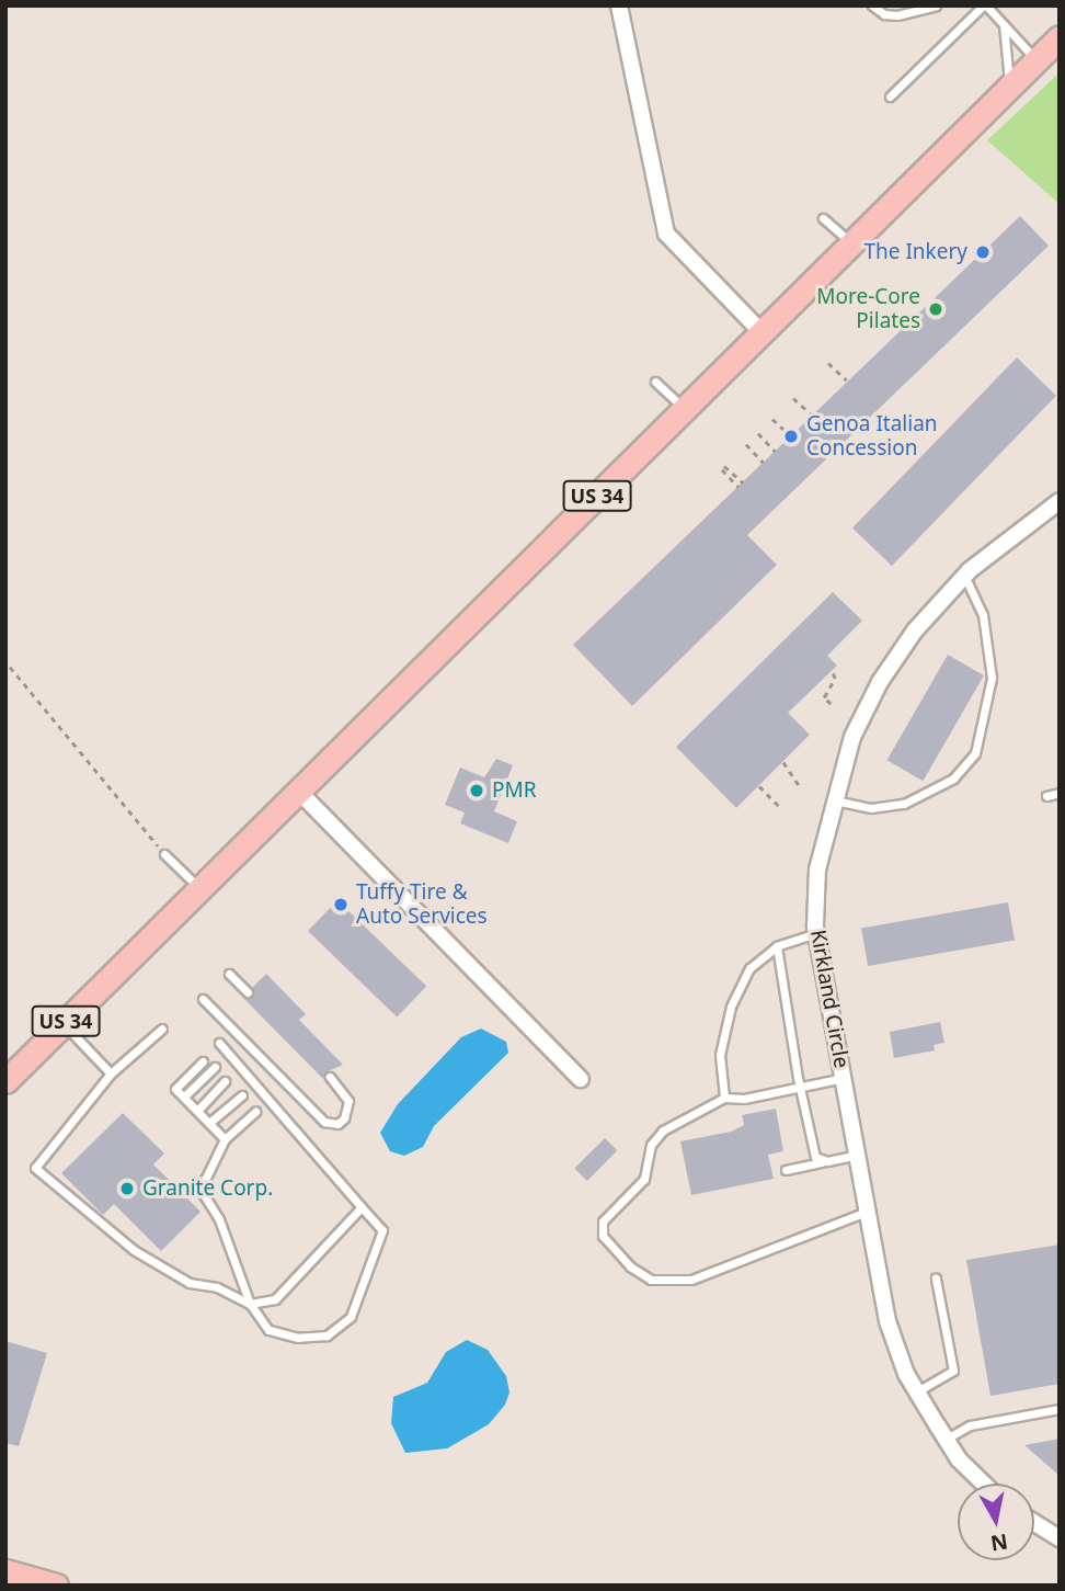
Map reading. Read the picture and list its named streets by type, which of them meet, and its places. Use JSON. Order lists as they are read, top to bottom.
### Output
{
  "streets": {
    "main road": ["US 34"],
    "street": ["Kirkland Circle"]
  },
  "places": [
    "The Inkery",
    "More-Core Pilates",
    "Genoa Italian Concession",
    "PMR",
    "Tuffy Tire & Auto Services",
    "Granite Corp."
  ],
  "north": "bottom"
}
